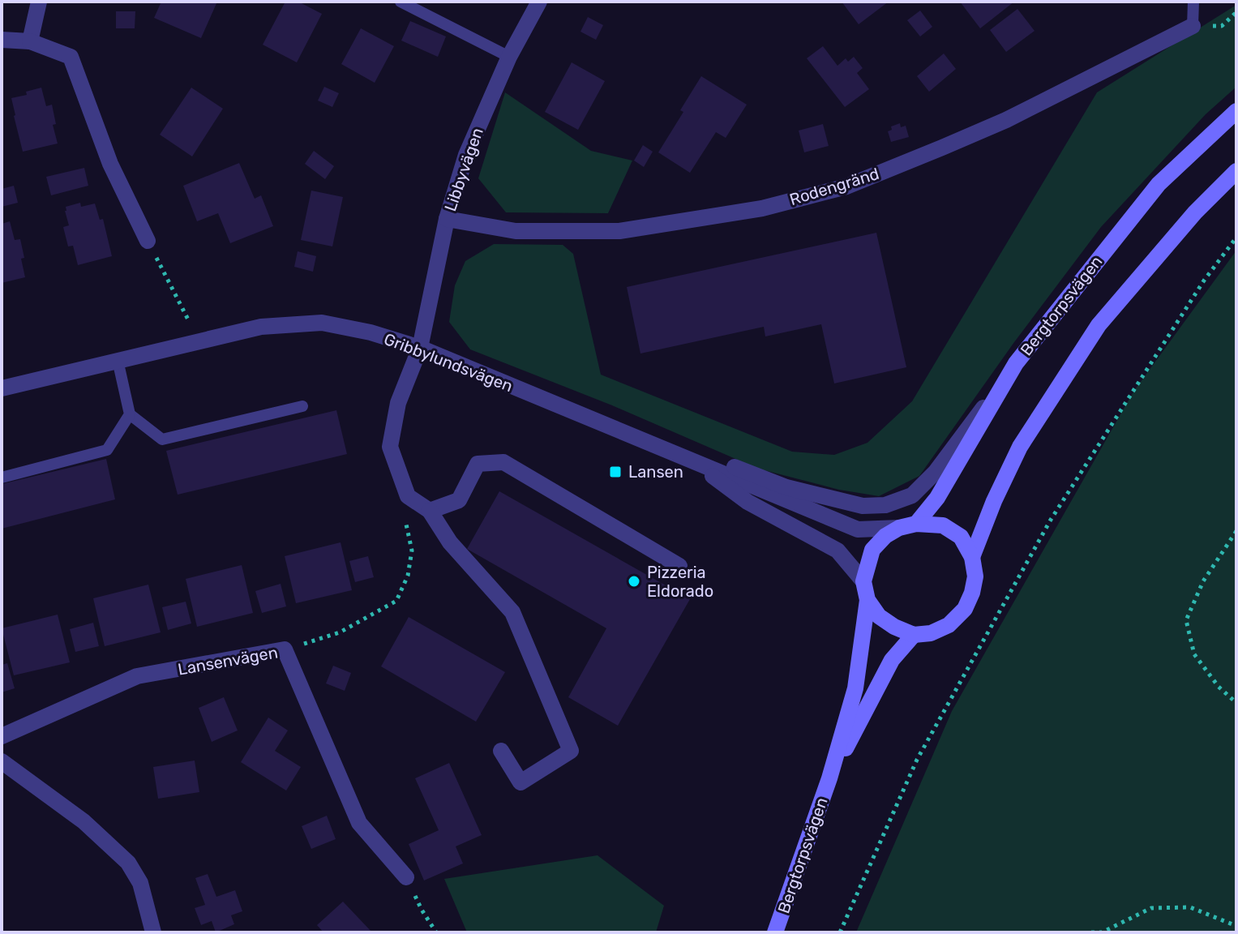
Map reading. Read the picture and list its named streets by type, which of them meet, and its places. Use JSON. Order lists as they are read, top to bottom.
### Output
{
  "streets": {
    "main road": ["Bergtorpsvägen"],
    "street": [
      "Libbyvägen",
      "Rodengränd",
      "Gribbylundsvägen",
      "Lansenvägen"
    ]
  },
  "crossings": [
    ["Libbyvägen", "Rodengränd"],
    ["Libbyvägen", "Gribbylundsvägen"],
    ["Bergtorpsvägen", "Gribbylundsvägen"]
  ],
  "places": {
    "transit": ["Lansen"],
    "other": ["Pizzeria Eldorado"]
  }
}
